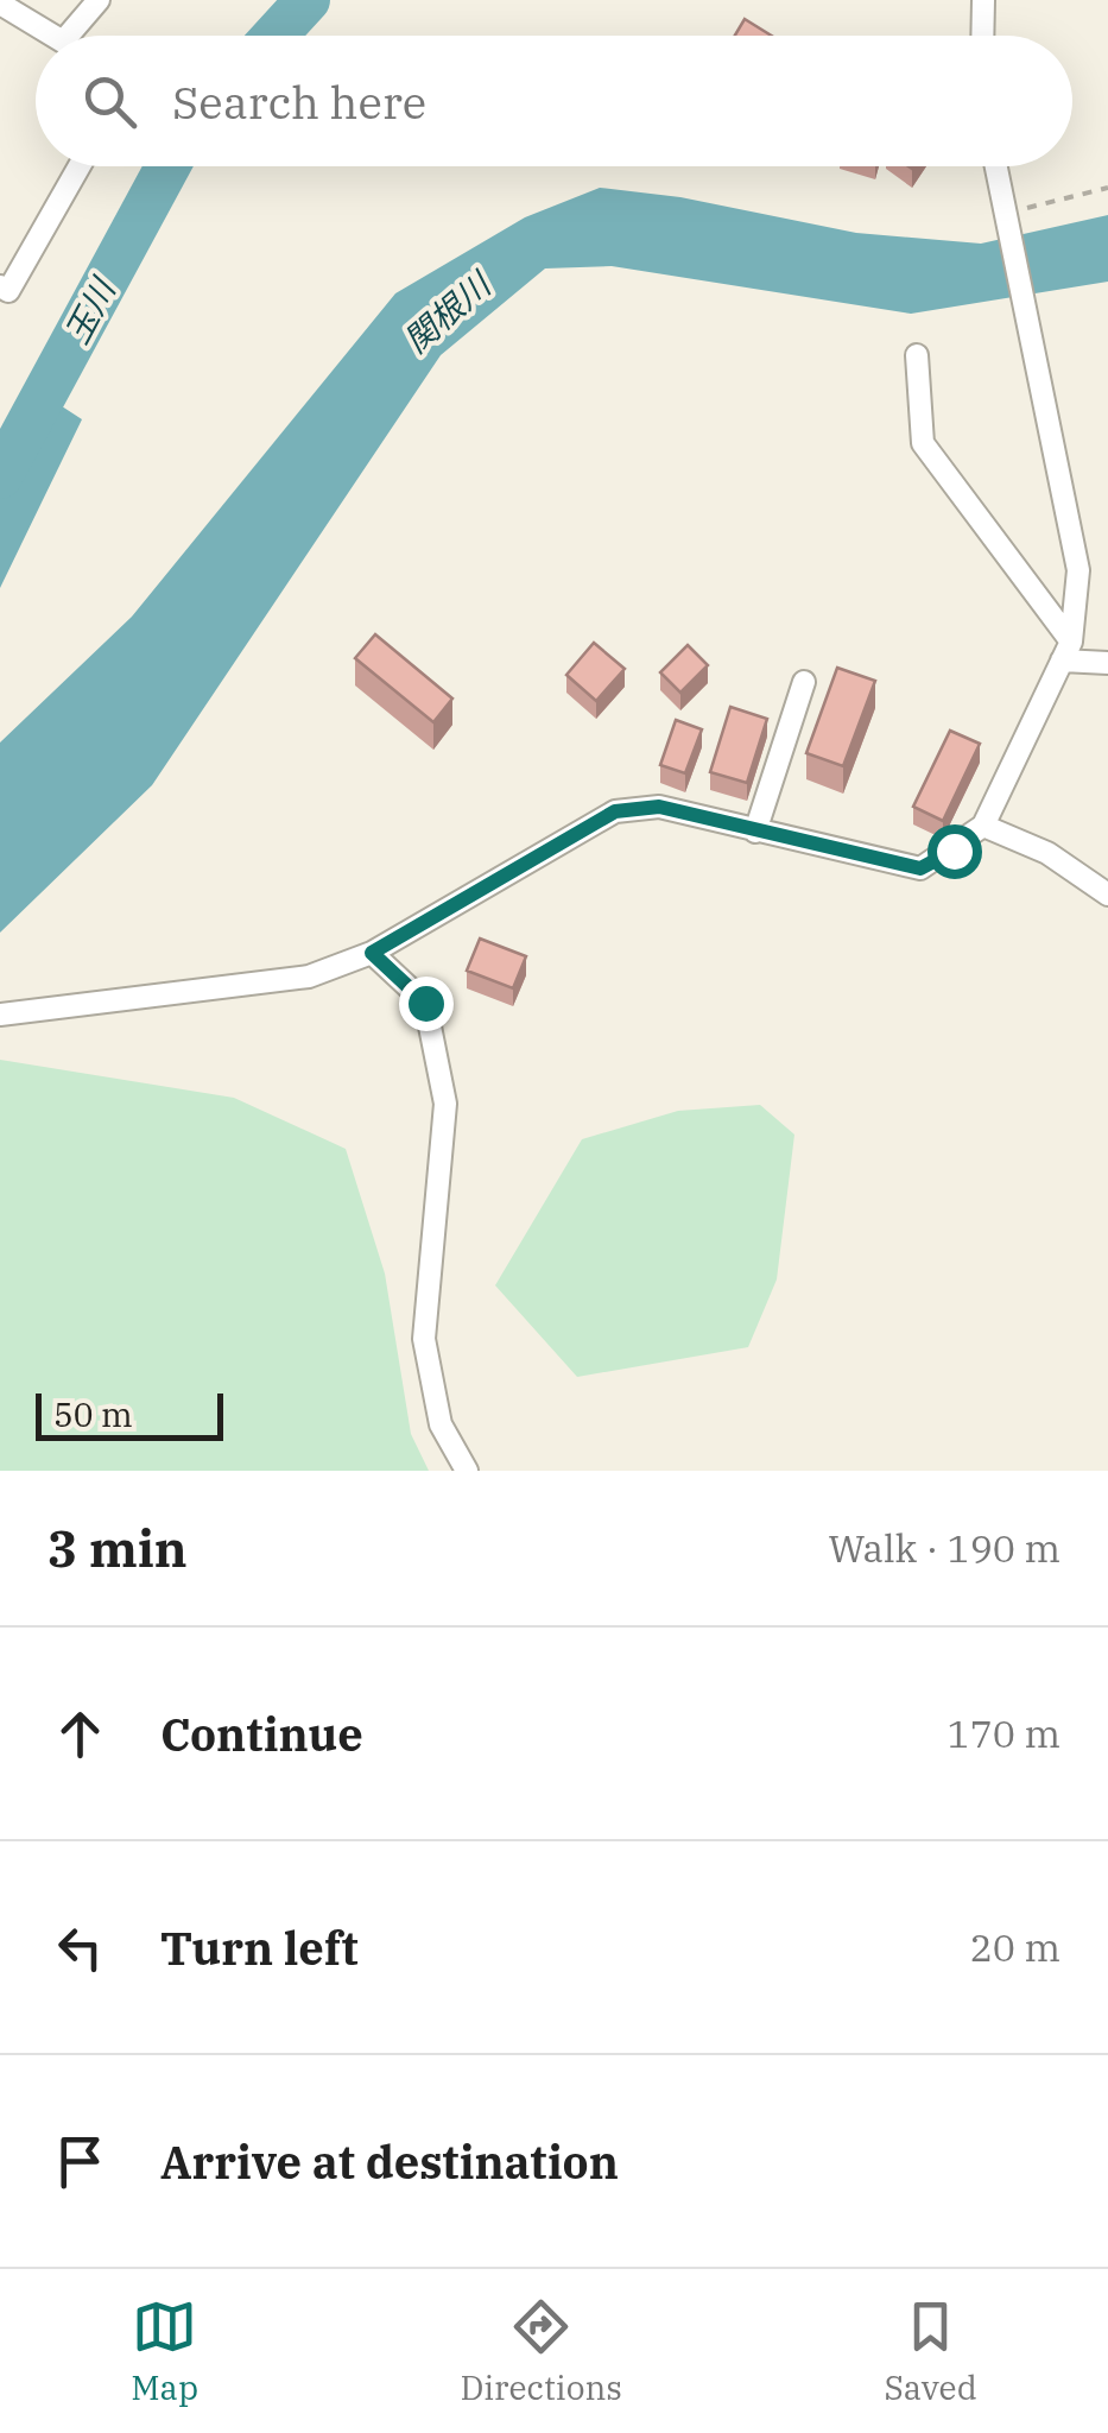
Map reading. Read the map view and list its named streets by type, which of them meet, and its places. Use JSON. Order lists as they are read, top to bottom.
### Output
{
  "water": ["玉川", "関根川"],
  "scale_bar": "50 m",
  "page": {
    "search": "Search here",
    "scale": "50 m",
    "heading": ["3 min", "Walk · 190 m"],
    "list": [
      ["Continue", "170 m"],
      ["Turn left", "20 m"],
      "Arrive at destination"
    ],
    "nav": ["Map", "Directions", "Saved"]
  }
}
